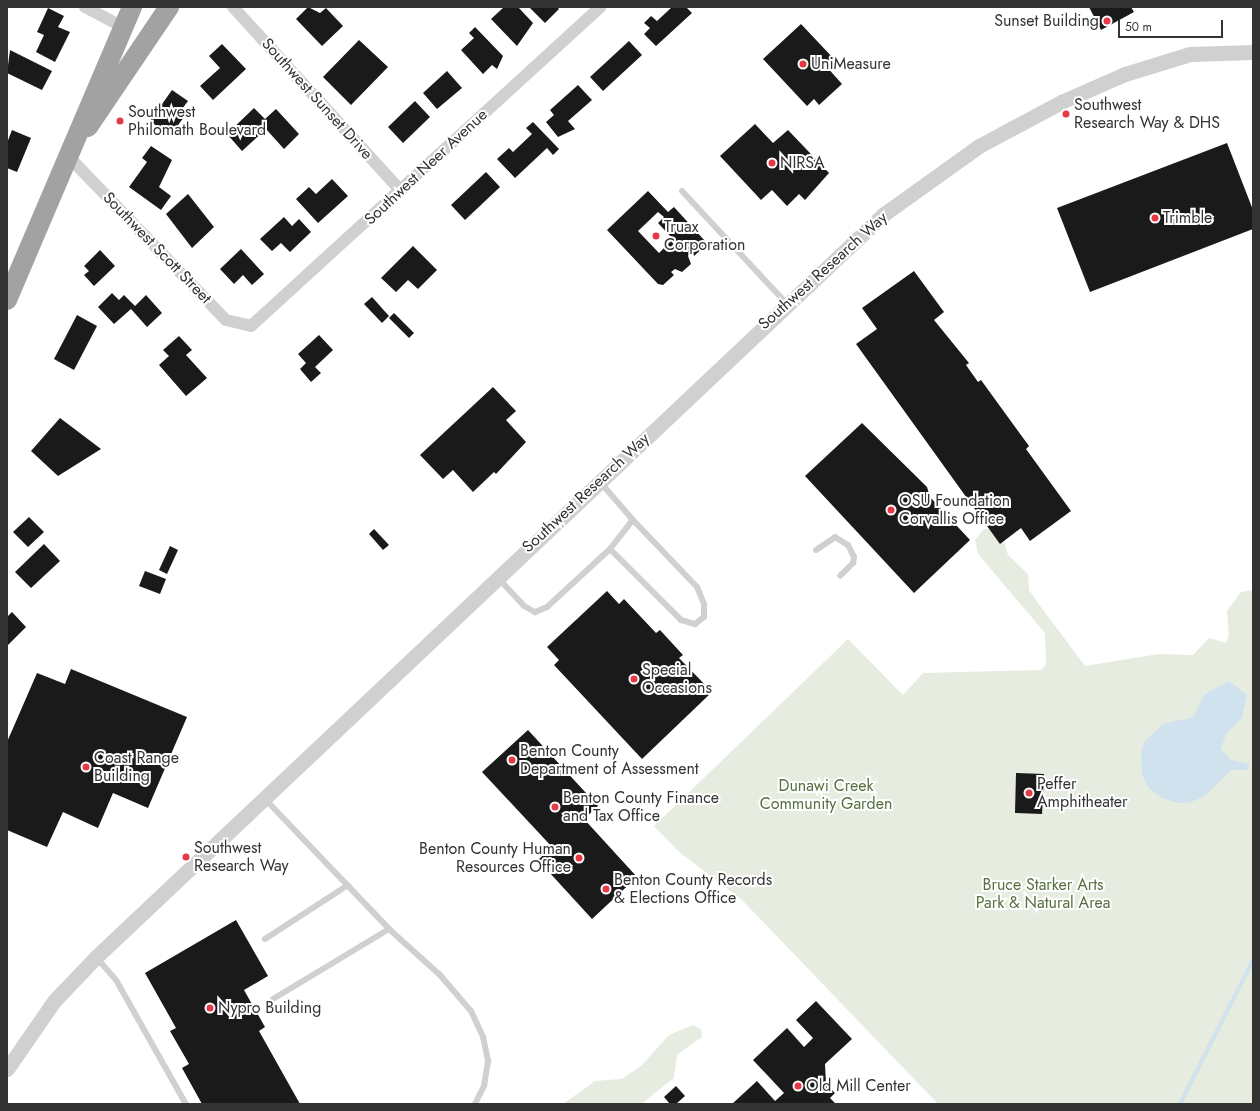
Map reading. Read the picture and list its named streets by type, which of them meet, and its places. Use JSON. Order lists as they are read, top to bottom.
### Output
{
  "streets": {
    "street": [
      "Southwest Sunset Drive",
      "Southwest Neer Avenue",
      "Southwest Scott Street",
      "Southwest Research Way"
    ]
  },
  "crossings": [
    ["Southwest Sunset Drive", "Southwest Neer Avenue"],
    ["Southwest Neer Avenue", "Southwest Scott Street"]
  ],
  "parks": ["Dunawi Creek Community Garden", "Bruce Starker Arts Park & Natural Area"],
  "places": [
    "Sunset Building",
    "UniMeasure",
    "Southwest Research Way & DHS",
    "Southwest Philomath Boulevard",
    "NIRSA",
    "Trimble",
    "Truax Corporation",
    "OSU Foundation Corvallis Office",
    "Special Occasions",
    "Benton County Department of Assessment",
    "Coast Range Building",
    "Peffer Amphitheater",
    "Benton County Finance and Tax Office",
    "Southwest Research Way",
    "Benton County Human Resources Office",
    "Benton County Records & Elections Office",
    "Nypro Building",
    "Old Mill Center"
  ],
  "scale_bar": "50 m"
}
